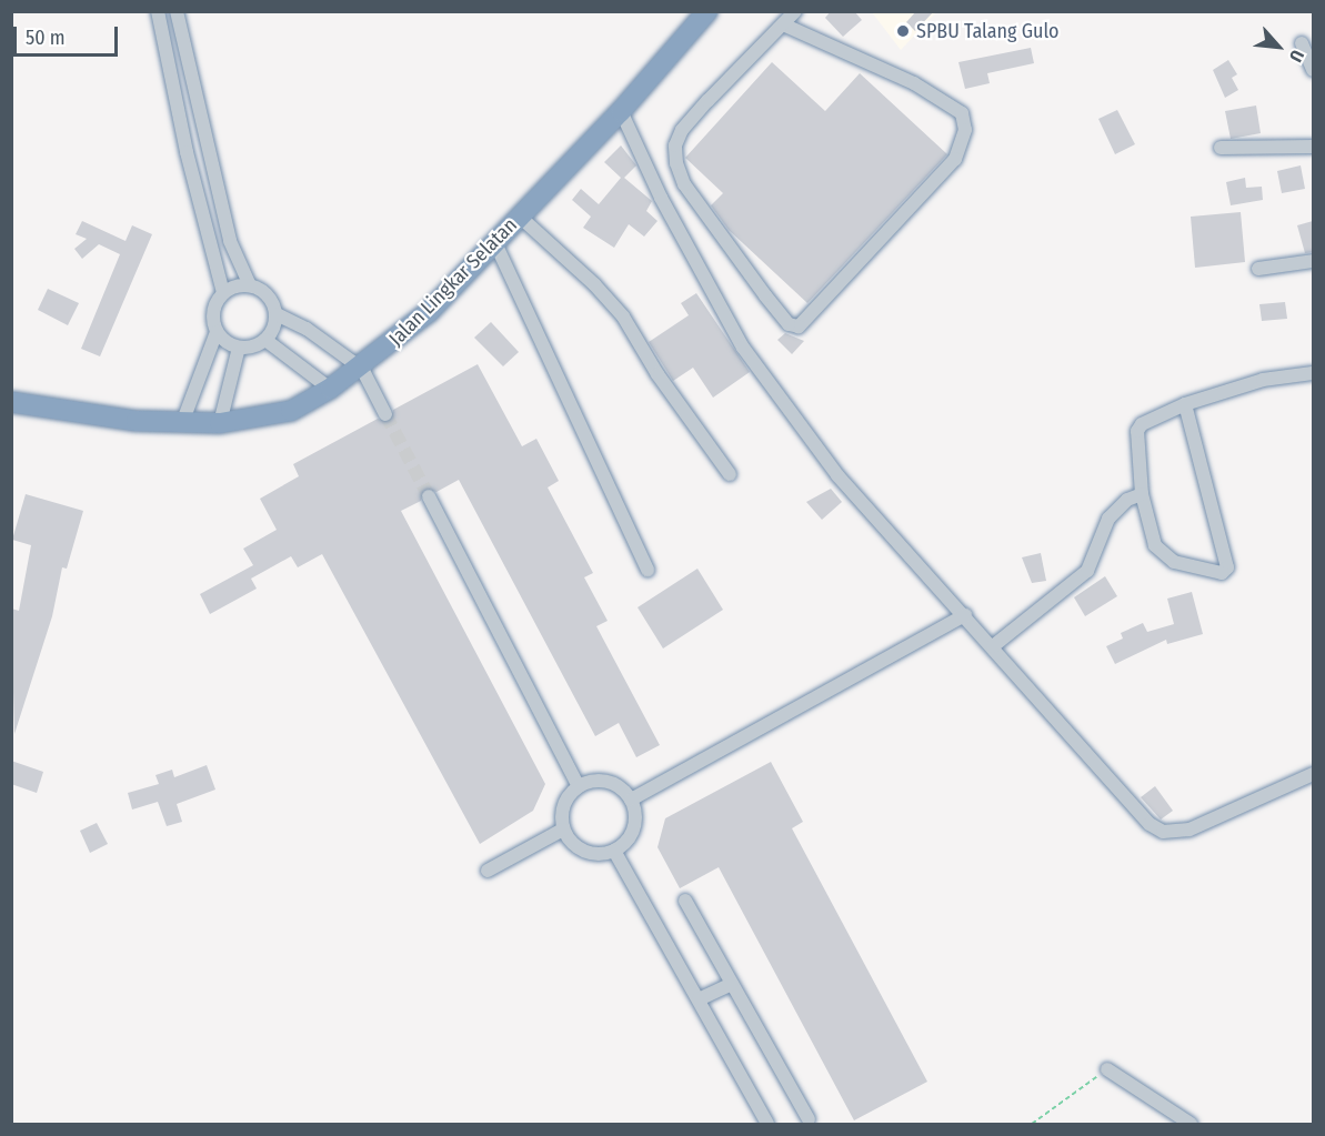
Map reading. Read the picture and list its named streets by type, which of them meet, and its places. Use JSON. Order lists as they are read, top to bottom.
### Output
{
  "streets": {
    "highway": ["Jalan Lingkar Selatan"]
  },
  "places": ["SPBU Talang Gulo"],
  "scale_bar": "50 m",
  "north": "bottom right"
}
